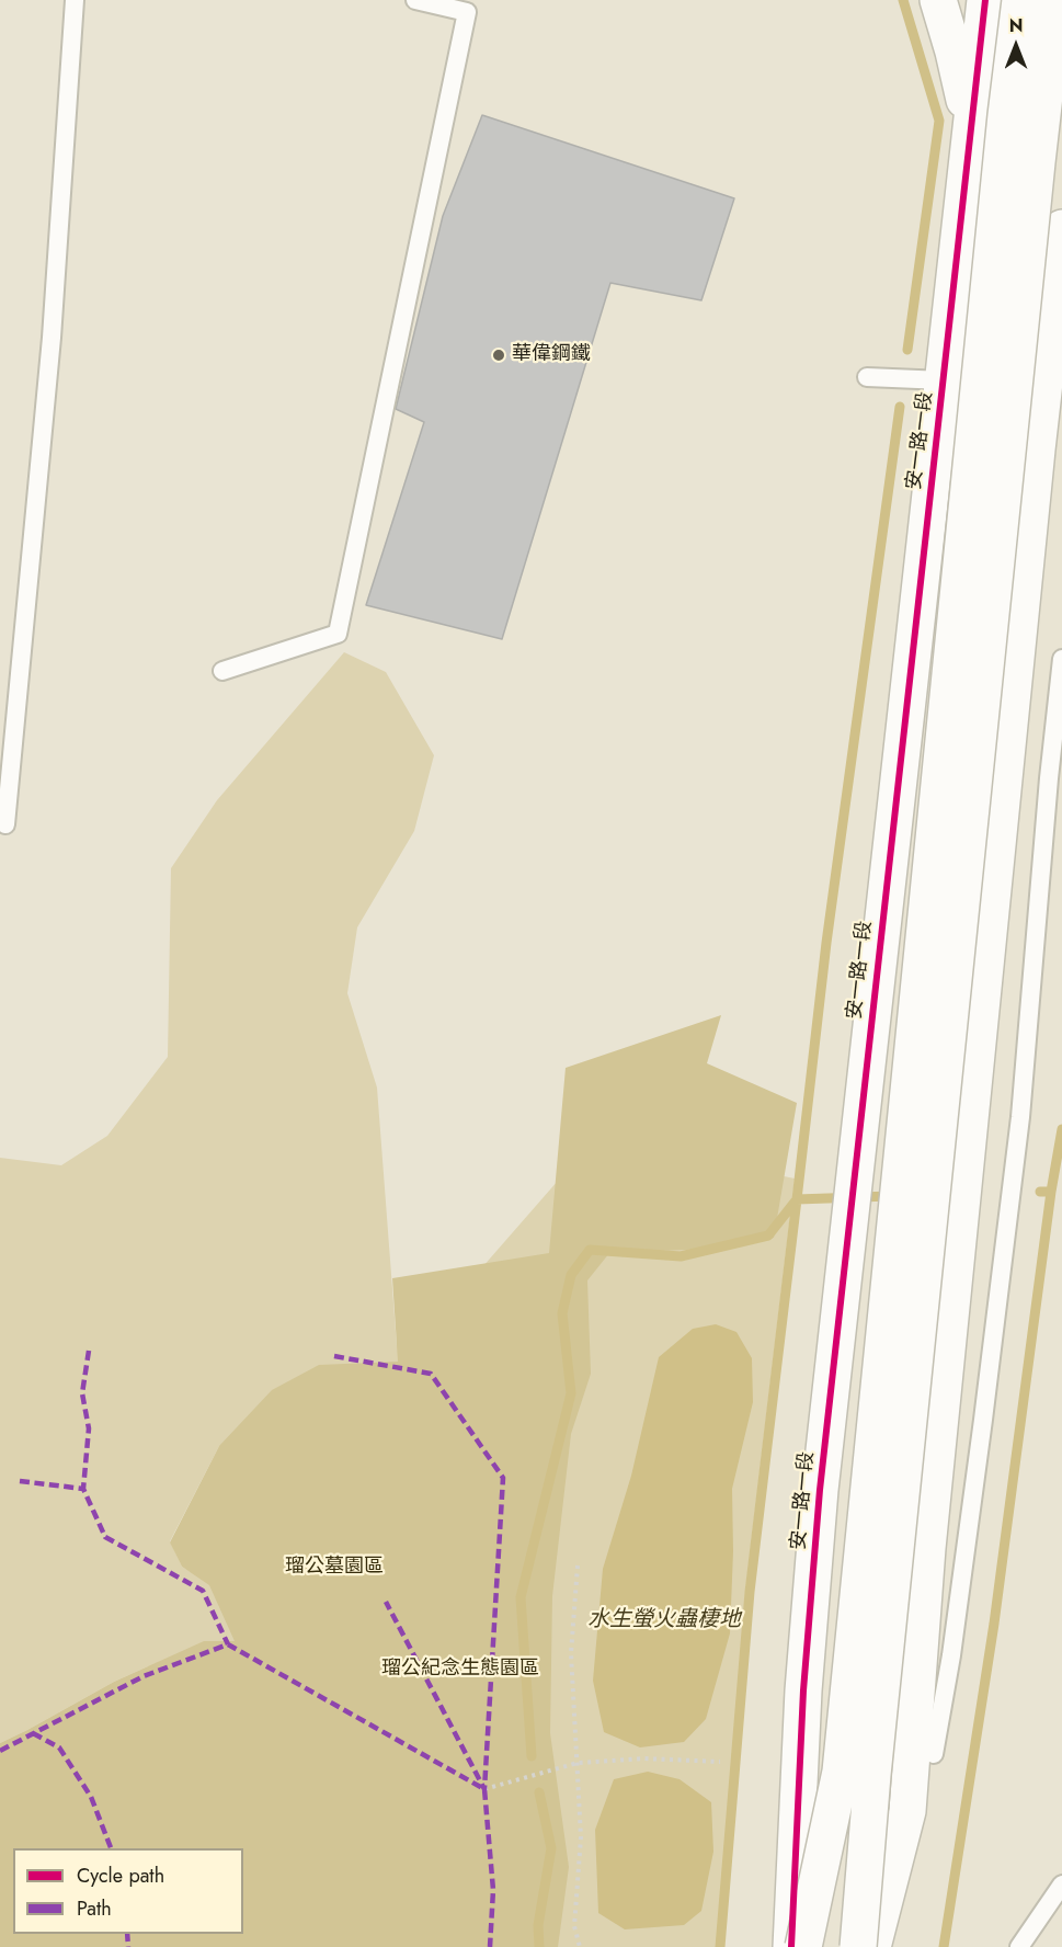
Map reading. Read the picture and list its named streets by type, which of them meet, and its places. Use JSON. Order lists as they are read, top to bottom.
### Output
{
  "streets": {
    "main road": ["安一路一段"]
  },
  "water": ["水生螢火蟲棲地"],
  "parks": ["瑠公墓園區", "瑠公紀念生態園區"],
  "places": ["華偉鋼鐵"],
  "legend": ["Cycle path", "Path"],
  "north": "top"
}
